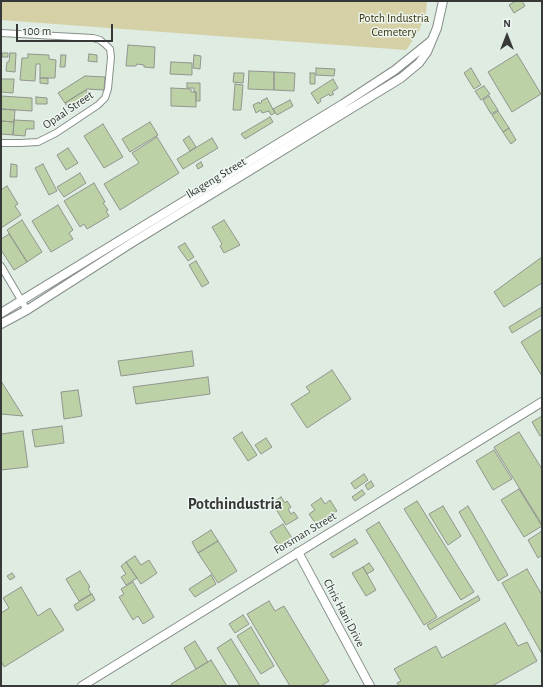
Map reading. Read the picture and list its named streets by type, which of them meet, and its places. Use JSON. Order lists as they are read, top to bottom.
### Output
{
  "streets": {
    "street": [
      "Opaal Street",
      "Ikageng Street",
      "Forsman Street",
      "Chris Hani Drive"
    ]
  },
  "crossings": [
    ["Forsman Street", "Chris Hani Drive"]
  ],
  "districts": ["Potchindustria"],
  "parks": ["Potch Industria Cemetery"],
  "scale_bar": "100 m",
  "north": "top"
}
